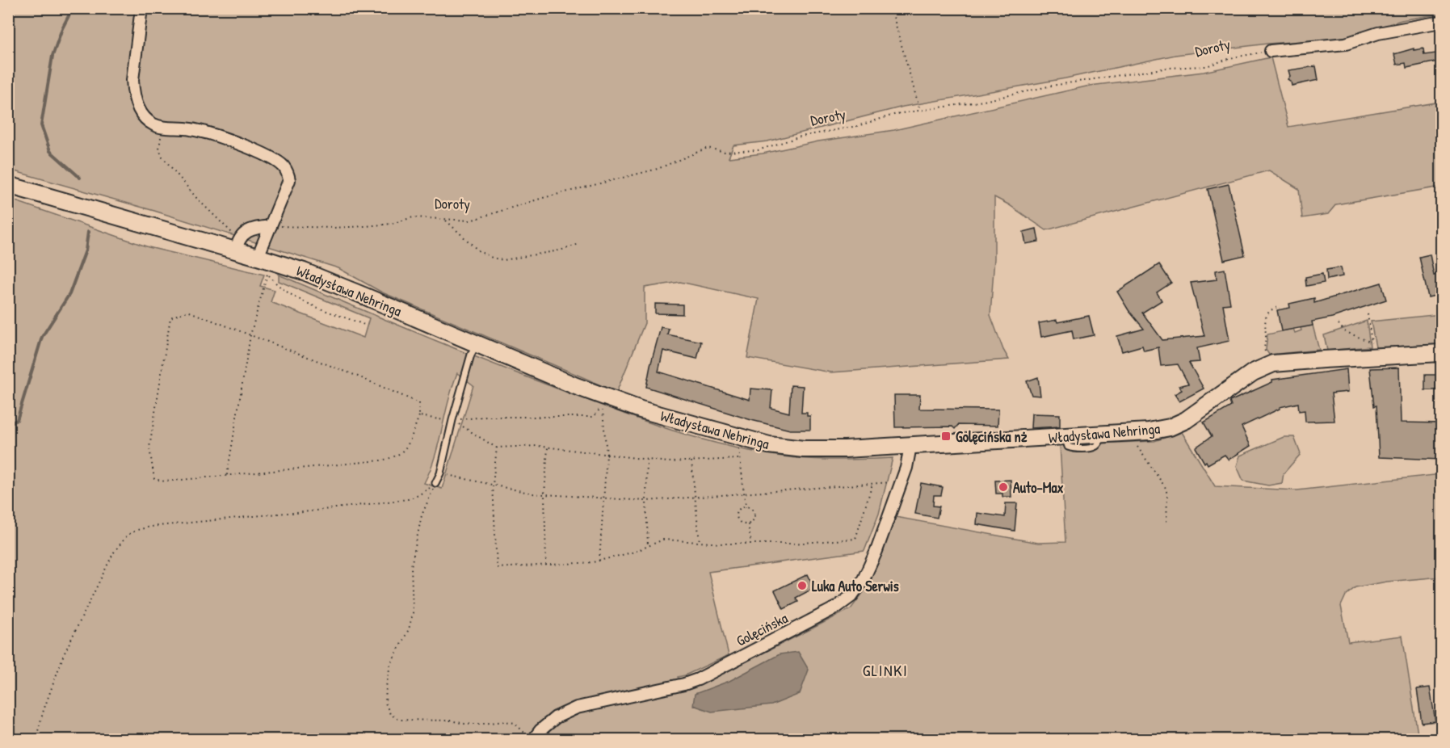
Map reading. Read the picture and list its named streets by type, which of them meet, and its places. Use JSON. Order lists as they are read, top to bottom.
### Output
{
  "streets": {
    "street": ["Władysława Nehringa", "Golęcińska"],
    "path": ["Doroty"]
  },
  "crossings": [
    ["Władysława Nehringa", "Golęcińska"]
  ],
  "districts": ["GLINKI"],
  "places": {
    "transit": ["Golęcińska nż"],
    "other": ["Auto-Max", "Luka Auto Serwis"]
  }
}
